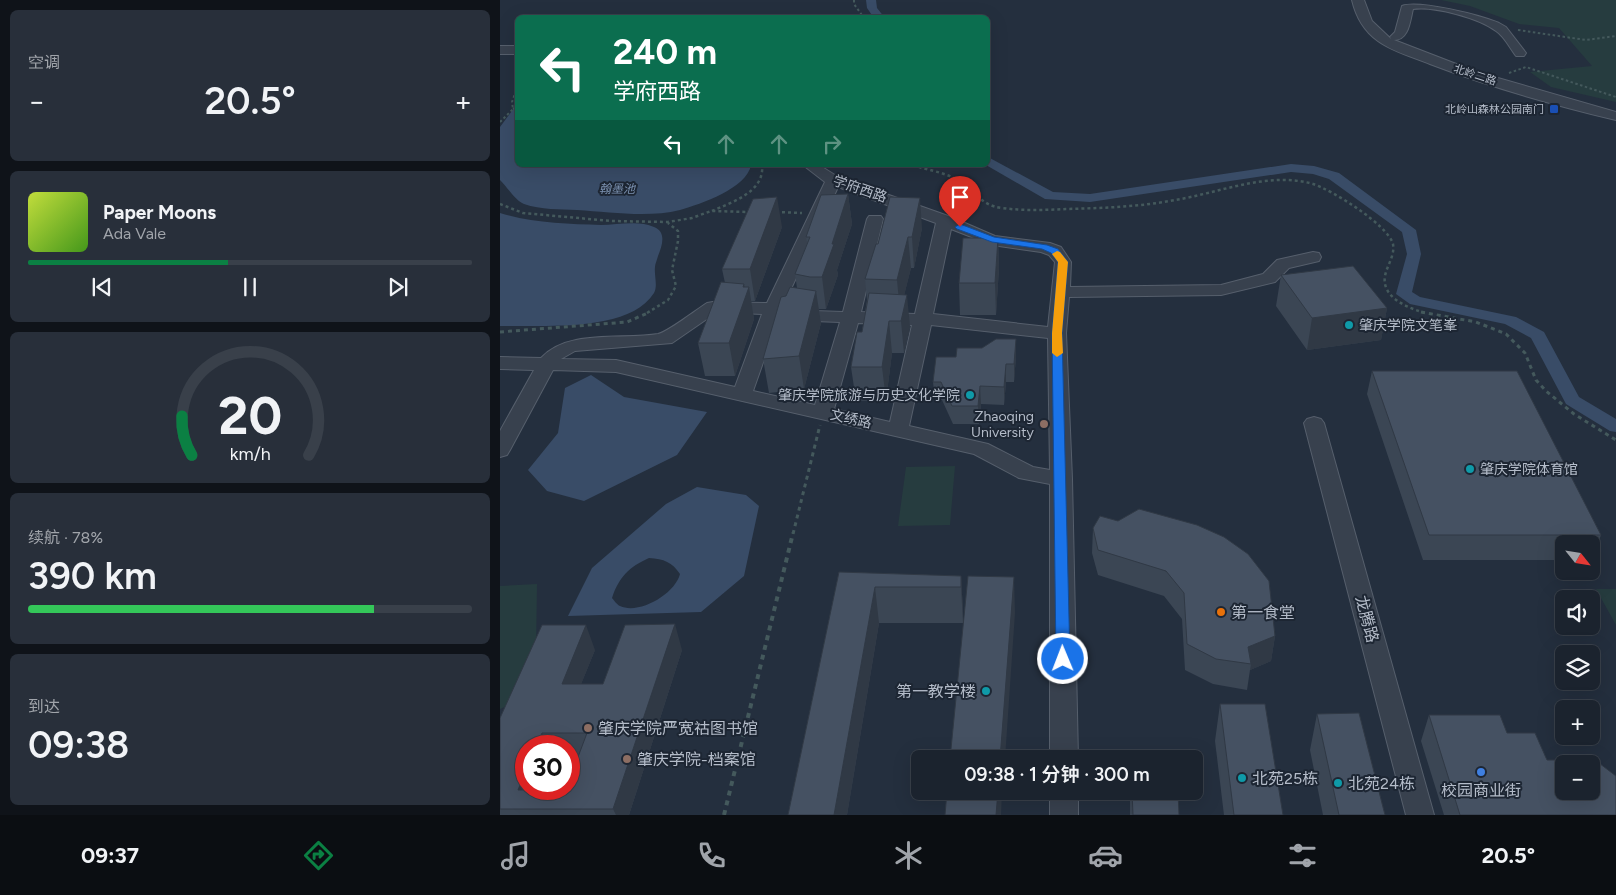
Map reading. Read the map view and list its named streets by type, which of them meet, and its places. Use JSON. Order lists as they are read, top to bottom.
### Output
{
  "streets": {
    "street": [
      "北岭二路",
      "学府西路",
      "文绣路",
      "龙腾路"
    ]
  },
  "crossings": [
    ["学府西路", "文绣路"]
  ],
  "water": ["翰墨池"],
  "places": {
    "transit": ["北岭山森林公园南门"],
    "other": [
      "肇庆学院文笔峯",
      "肇庆学院旅游与历史文化学院",
      "Zhaoqing University",
      "肇庆学院体育馆",
      "第一食堂",
      "第一教学楼",
      "肇庆学院严宽祜图书馆",
      "肇庆学院-档案馆",
      "校园商业街",
      "北苑25栋",
      "北苑24栋"
    ]
  },
  "north": "bottom right",
  "page": {
    "tile": [
      "空调",
      ["续航 · 78%", "390 km"],
      ["到达", "09:38"]
    ],
    "turn": ["240 m", "学府西路"],
    "heat": ["−", "20.5°", "+"],
    "song": ["Paper Moons", "Ada Vale"],
    "map_buttons": ["+", "−"],
    "limit": "30",
    "trip": "09:38 · 1 分钟 · 300 m",
    "tabs": ["09:37", "20.5°"],
    "gauge": ["20", "km/h"]
  }
}
